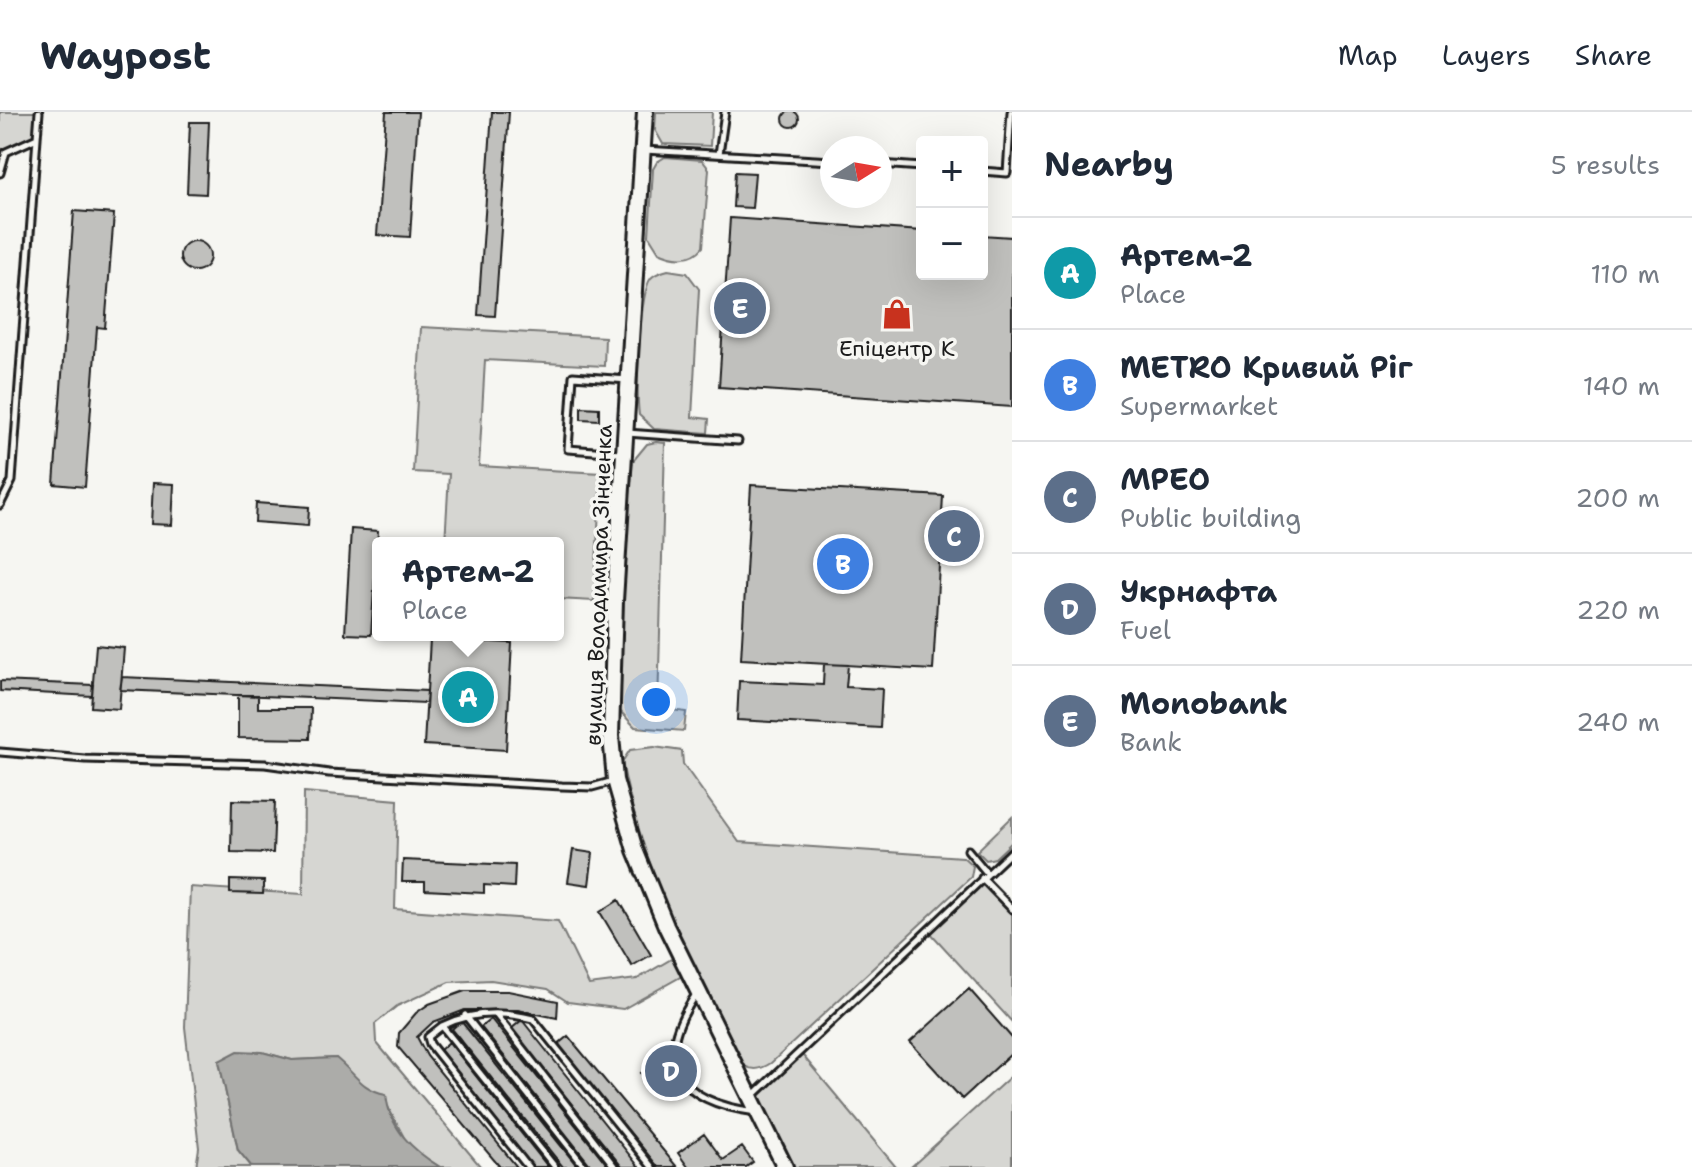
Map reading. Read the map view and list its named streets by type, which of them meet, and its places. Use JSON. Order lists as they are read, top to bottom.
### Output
{
  "streets": {
    "main road": ["вулиця Володимира Зінченка"]
  },
  "places": {
    "shop": ["Епіцентр К"]
  },
  "north": "right",
  "page": {
    "header": "Waypost",
    "nav": ["Map", "Layers", "Share"],
    "heading": ["Nearby", "5 results"],
    "map_buttons": ["+", "−"],
    "list": [
      {
        "mark": "A",
        "name": "Артем-2",
        "note": "Place",
        "value": "110 m"
      },
      {
        "mark": "B",
        "name": "METRO Кривий Ріг",
        "note": "Supermarket",
        "value": "140 m"
      },
      {
        "mark": "C",
        "name": "МРЕО",
        "note": "Public building",
        "value": "200 m"
      },
      {
        "mark": "D",
        "name": "Укрнафта",
        "note": "Fuel",
        "value": "220 m"
      },
      {
        "mark": "E",
        "name": "Monobank",
        "note": "Bank",
        "value": "240 m"
      }
    ],
    "pins": [
      "E",
      "C",
      "B",
      "A",
      "D"
    ],
    "popup": ["Артем-2", "Place"]
  }
}
